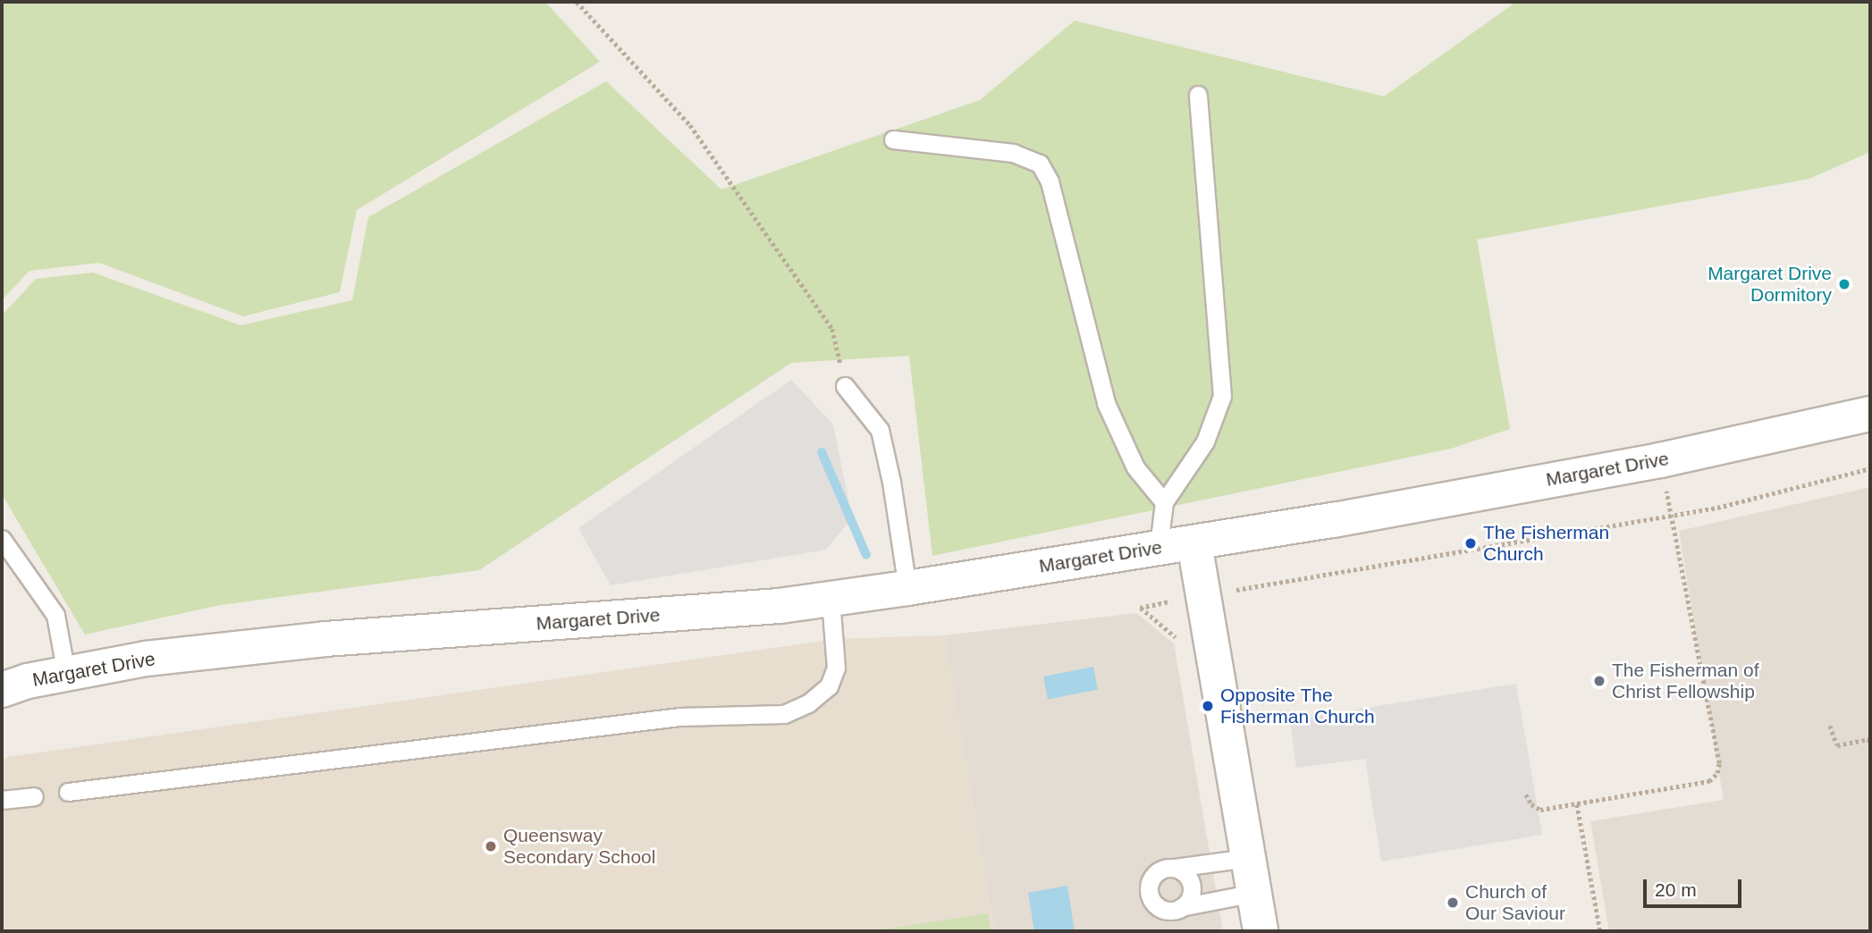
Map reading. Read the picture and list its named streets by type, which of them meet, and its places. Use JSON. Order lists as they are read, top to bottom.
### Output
{
  "streets": {
    "street": ["Margaret Drive"]
  },
  "places": [
    "Margaret Drive Dormitory",
    "The Fisherman Church",
    "The Fisherman of Christ Fellowship",
    "Opposite The Fisherman Church",
    "Queensway Secondary School",
    "Church of Our Saviour"
  ],
  "scale_bar": "20 m"
}
